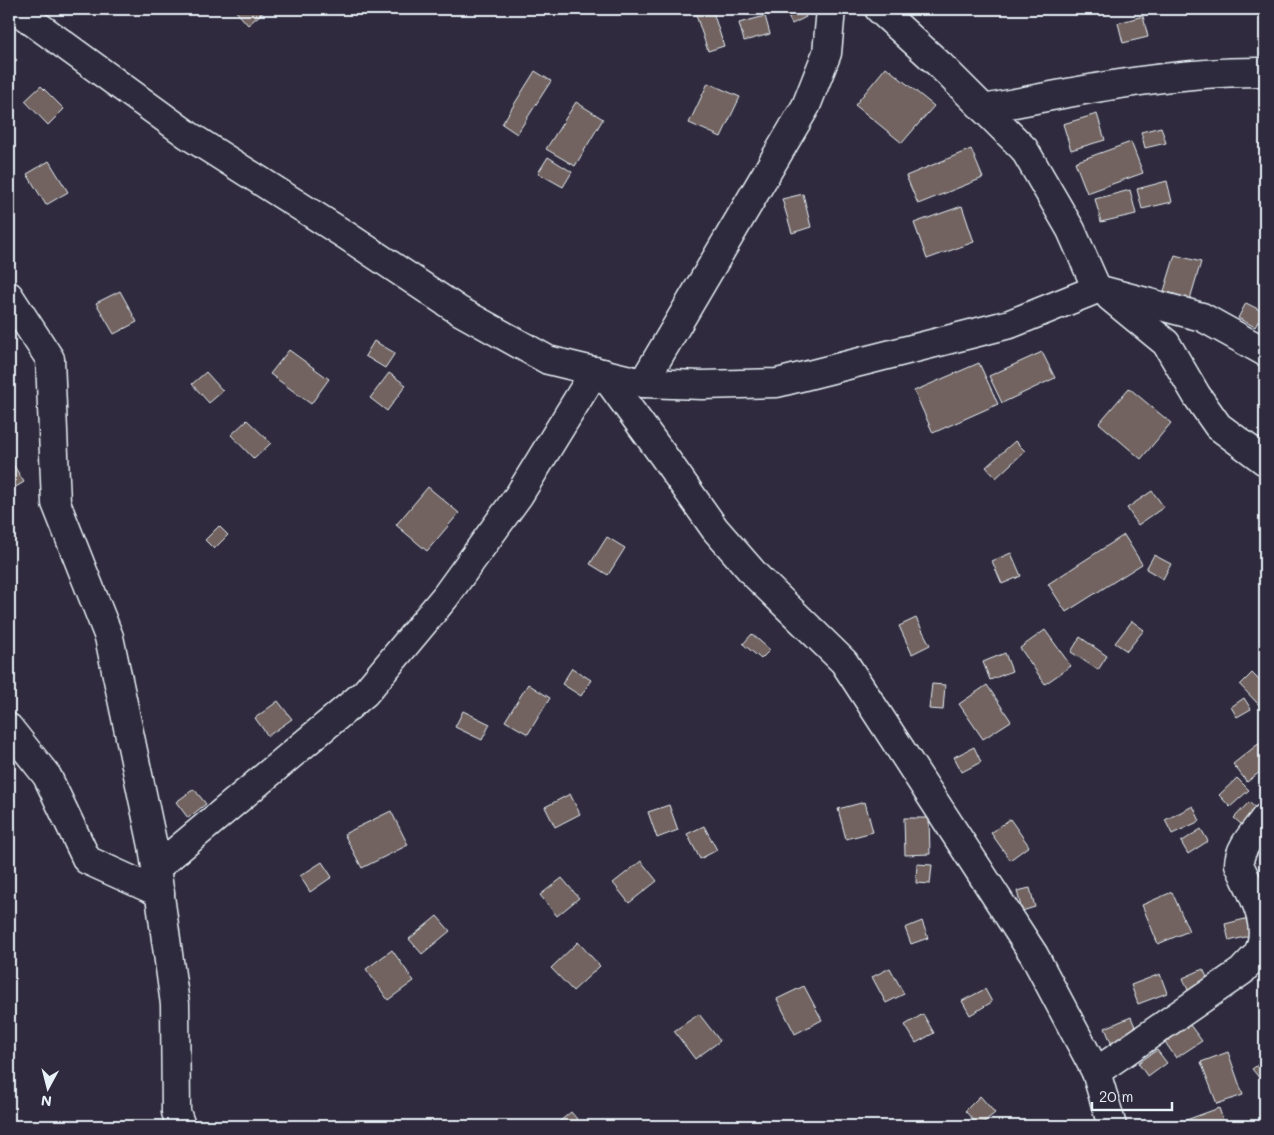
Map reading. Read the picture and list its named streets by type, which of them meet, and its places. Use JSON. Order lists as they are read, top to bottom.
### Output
{
  "scale_bar": "20 m",
  "north": "bottom"
}
